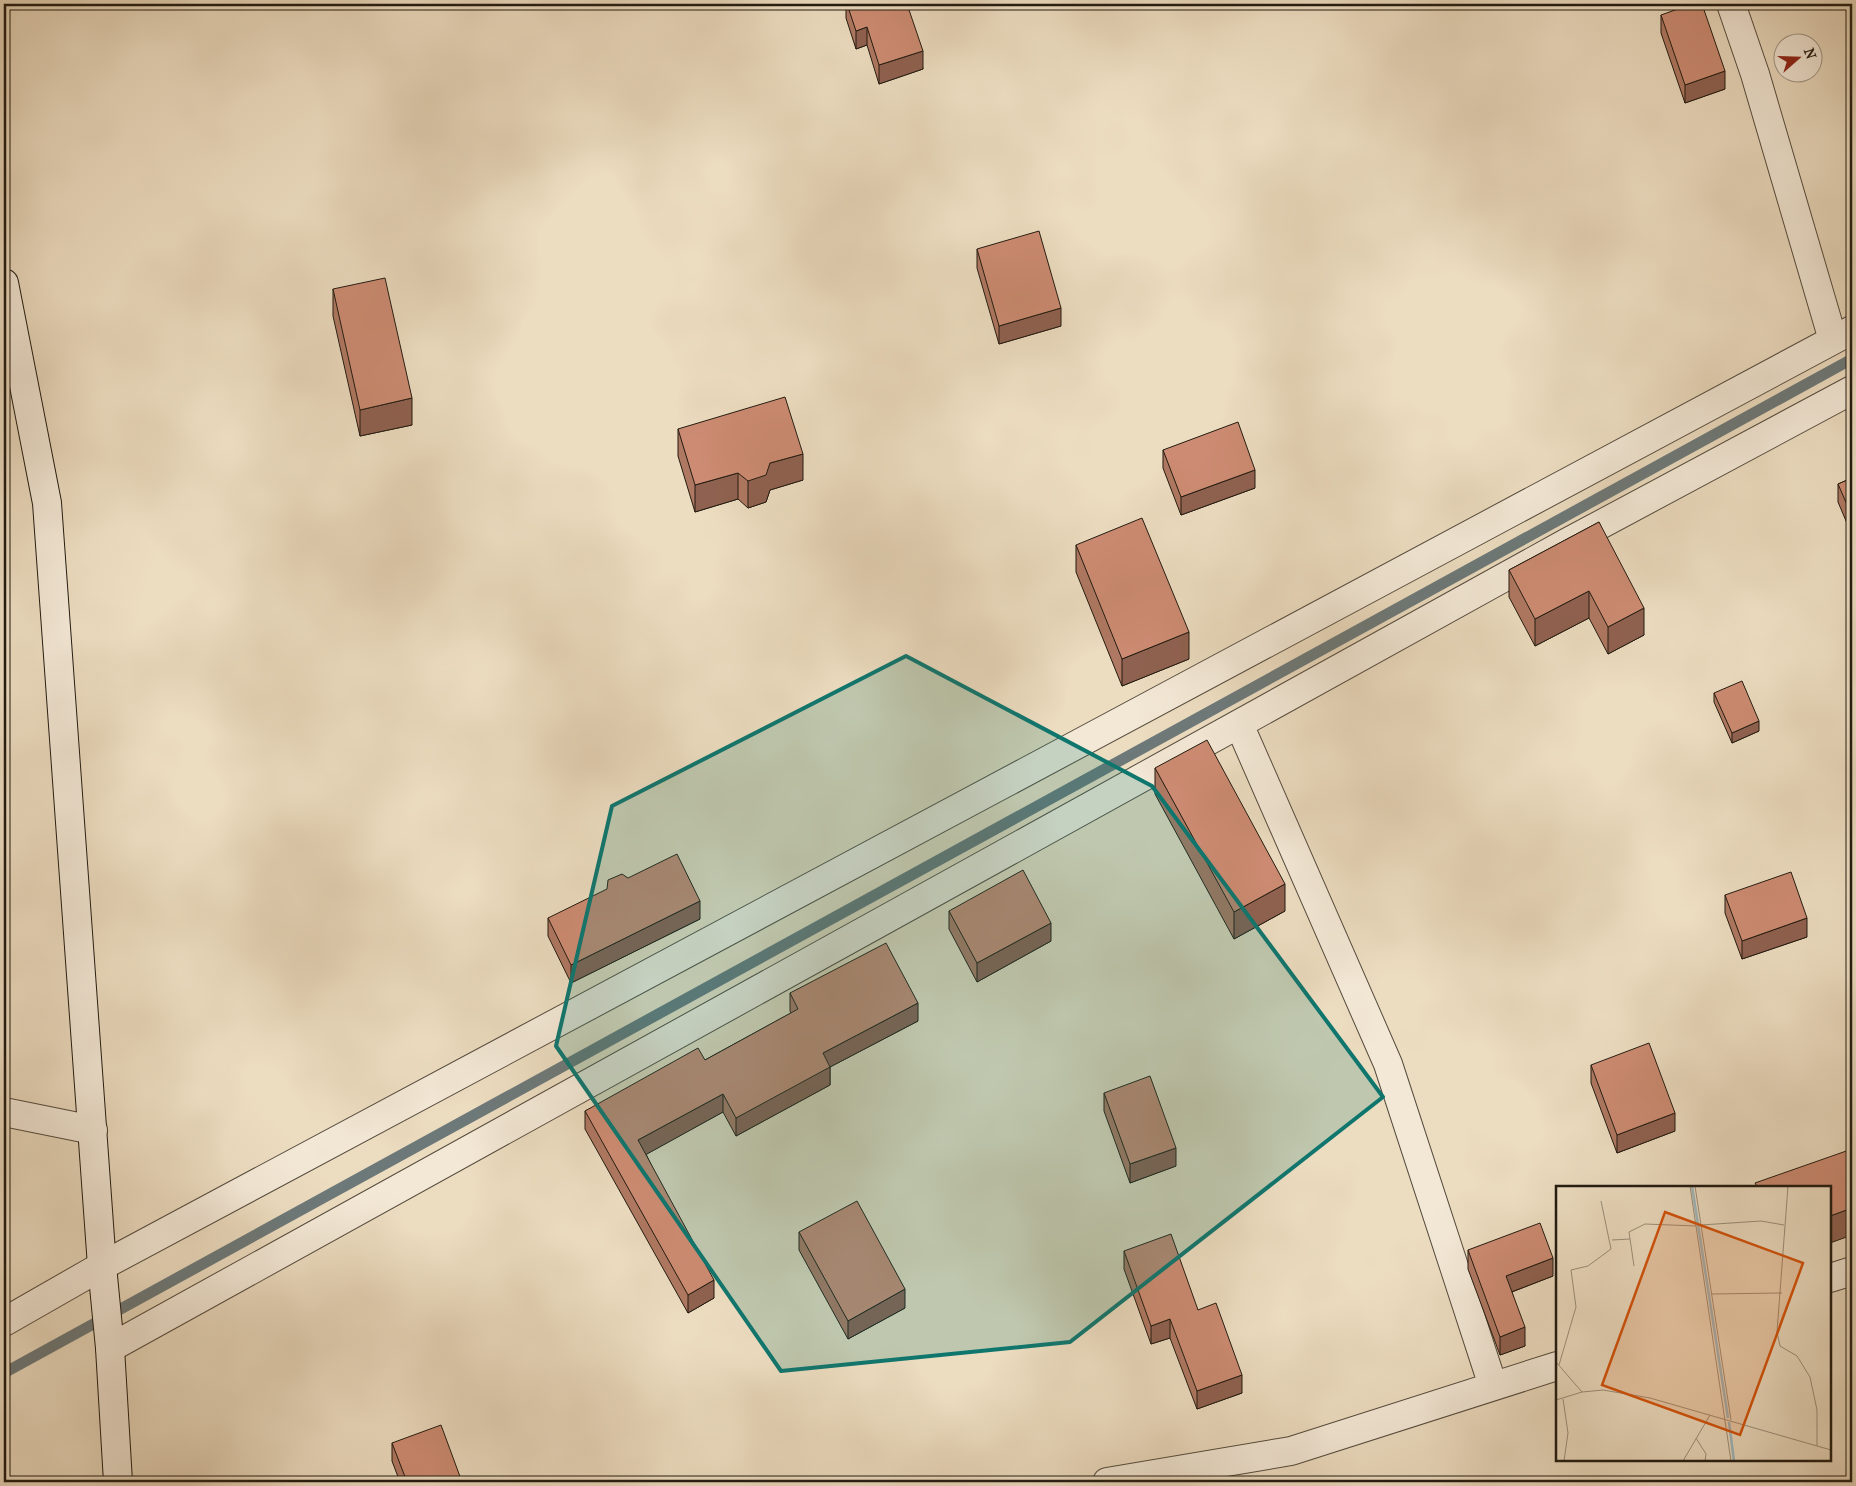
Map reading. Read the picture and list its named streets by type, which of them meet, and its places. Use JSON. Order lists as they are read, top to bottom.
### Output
{
  "north": "right"
}
